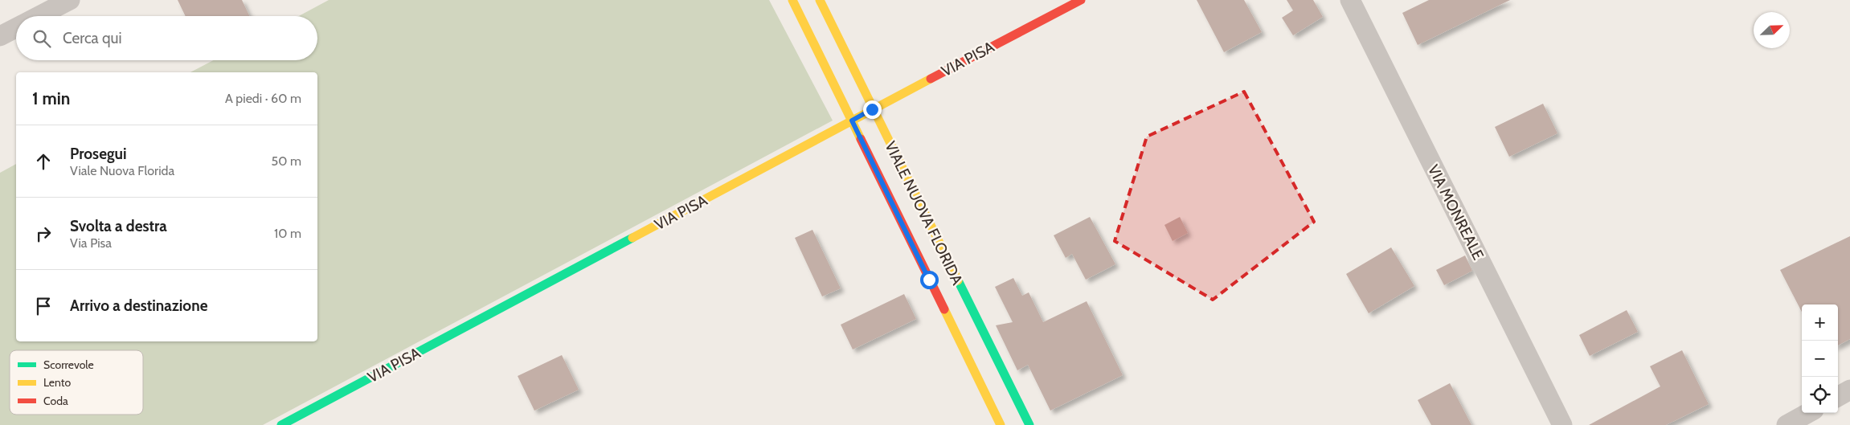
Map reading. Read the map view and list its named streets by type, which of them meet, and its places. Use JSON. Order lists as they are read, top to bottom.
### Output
{
  "streets": {
    "street": ["VIA PISA", "VIA MONREALE", "VIALE NUOVA FLORIDA"]
  },
  "crossings": [
    ["VIA PISA", "VIALE NUOVA FLORIDA"]
  ],
  "legend": ["Scorrevole", "Lento", "Coda"],
  "north": "top right",
  "page": {
    "search": "Cerca qui",
    "heading": ["1 min", "A piedi · 60 m"],
    "list": [
      ["Prosegui", "Viale Nuova Florida", "50 m"],
      ["Svolta a destra", "Via Pisa", "10 m"],
      "Arrivo a destinazione"
    ],
    "map_buttons": ["+", "−"]
  }
}
